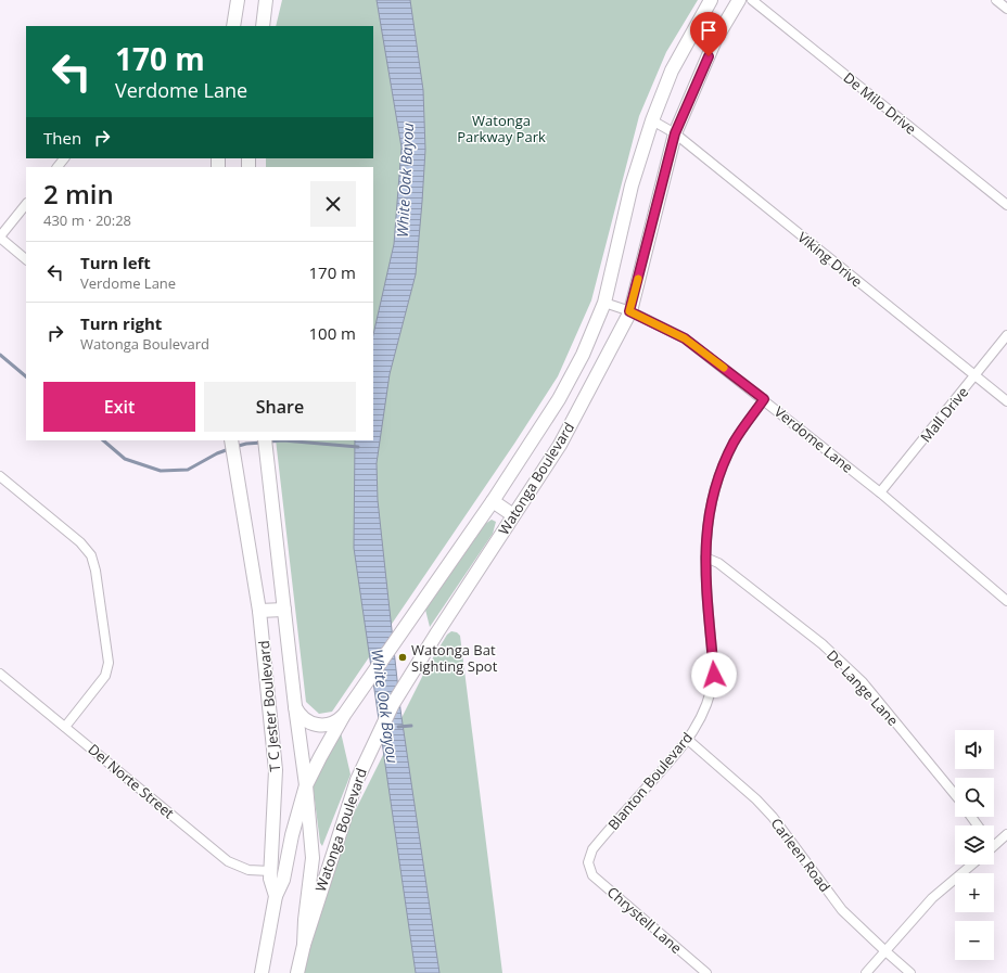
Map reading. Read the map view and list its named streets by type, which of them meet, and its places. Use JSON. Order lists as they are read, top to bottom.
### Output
{
  "streets": {
    "main road": ["Watonga Boulevard", "T C Jester Boulevard"],
    "street": [
      "De Milo Drive",
      "Viking Drive",
      "Mall Drive",
      "Verdome Lane",
      "De Lange Lane",
      "Del Norte Street",
      "Blanton Boulevard",
      "Carleen Road",
      "Chrystell Lane"
    ]
  },
  "crossings": [
    ["Viking Drive", "Mall Drive"],
    ["Viking Drive", "Watonga Boulevard"],
    ["Mall Drive", "Verdome Lane"],
    ["Verdome Lane", "Watonga Boulevard"],
    ["Verdome Lane", "Blanton Boulevard"],
    ["Watonga Boulevard", "T C Jester Boulevard"],
    ["De Lange Lane", "Blanton Boulevard"],
    ["T C Jester Boulevard", "Del Norte Street"],
    ["Blanton Boulevard", "Carleen Road"],
    ["Blanton Boulevard", "Chrystell Lane"]
  ],
  "water": ["White Oak Bayou"],
  "parks": ["Watonga Parkway Park"],
  "places": ["Watonga Bat Sighting Spot"],
  "page": {
    "turn": ["170 m", "Verdome Lane"],
    "then": "Then",
    "heading": ["2 min", "430 m · 20:28"],
    "list": [
      {
        "name": "Turn left",
        "note": "Verdome Lane",
        "value": "170 m"
      },
      {
        "name": "Turn right",
        "note": "Watonga Boulevard",
        "value": "100 m"
      }
    ],
    "buttons": ["Exit", "Share"],
    "map_buttons": ["+", "−"]
  }
}
